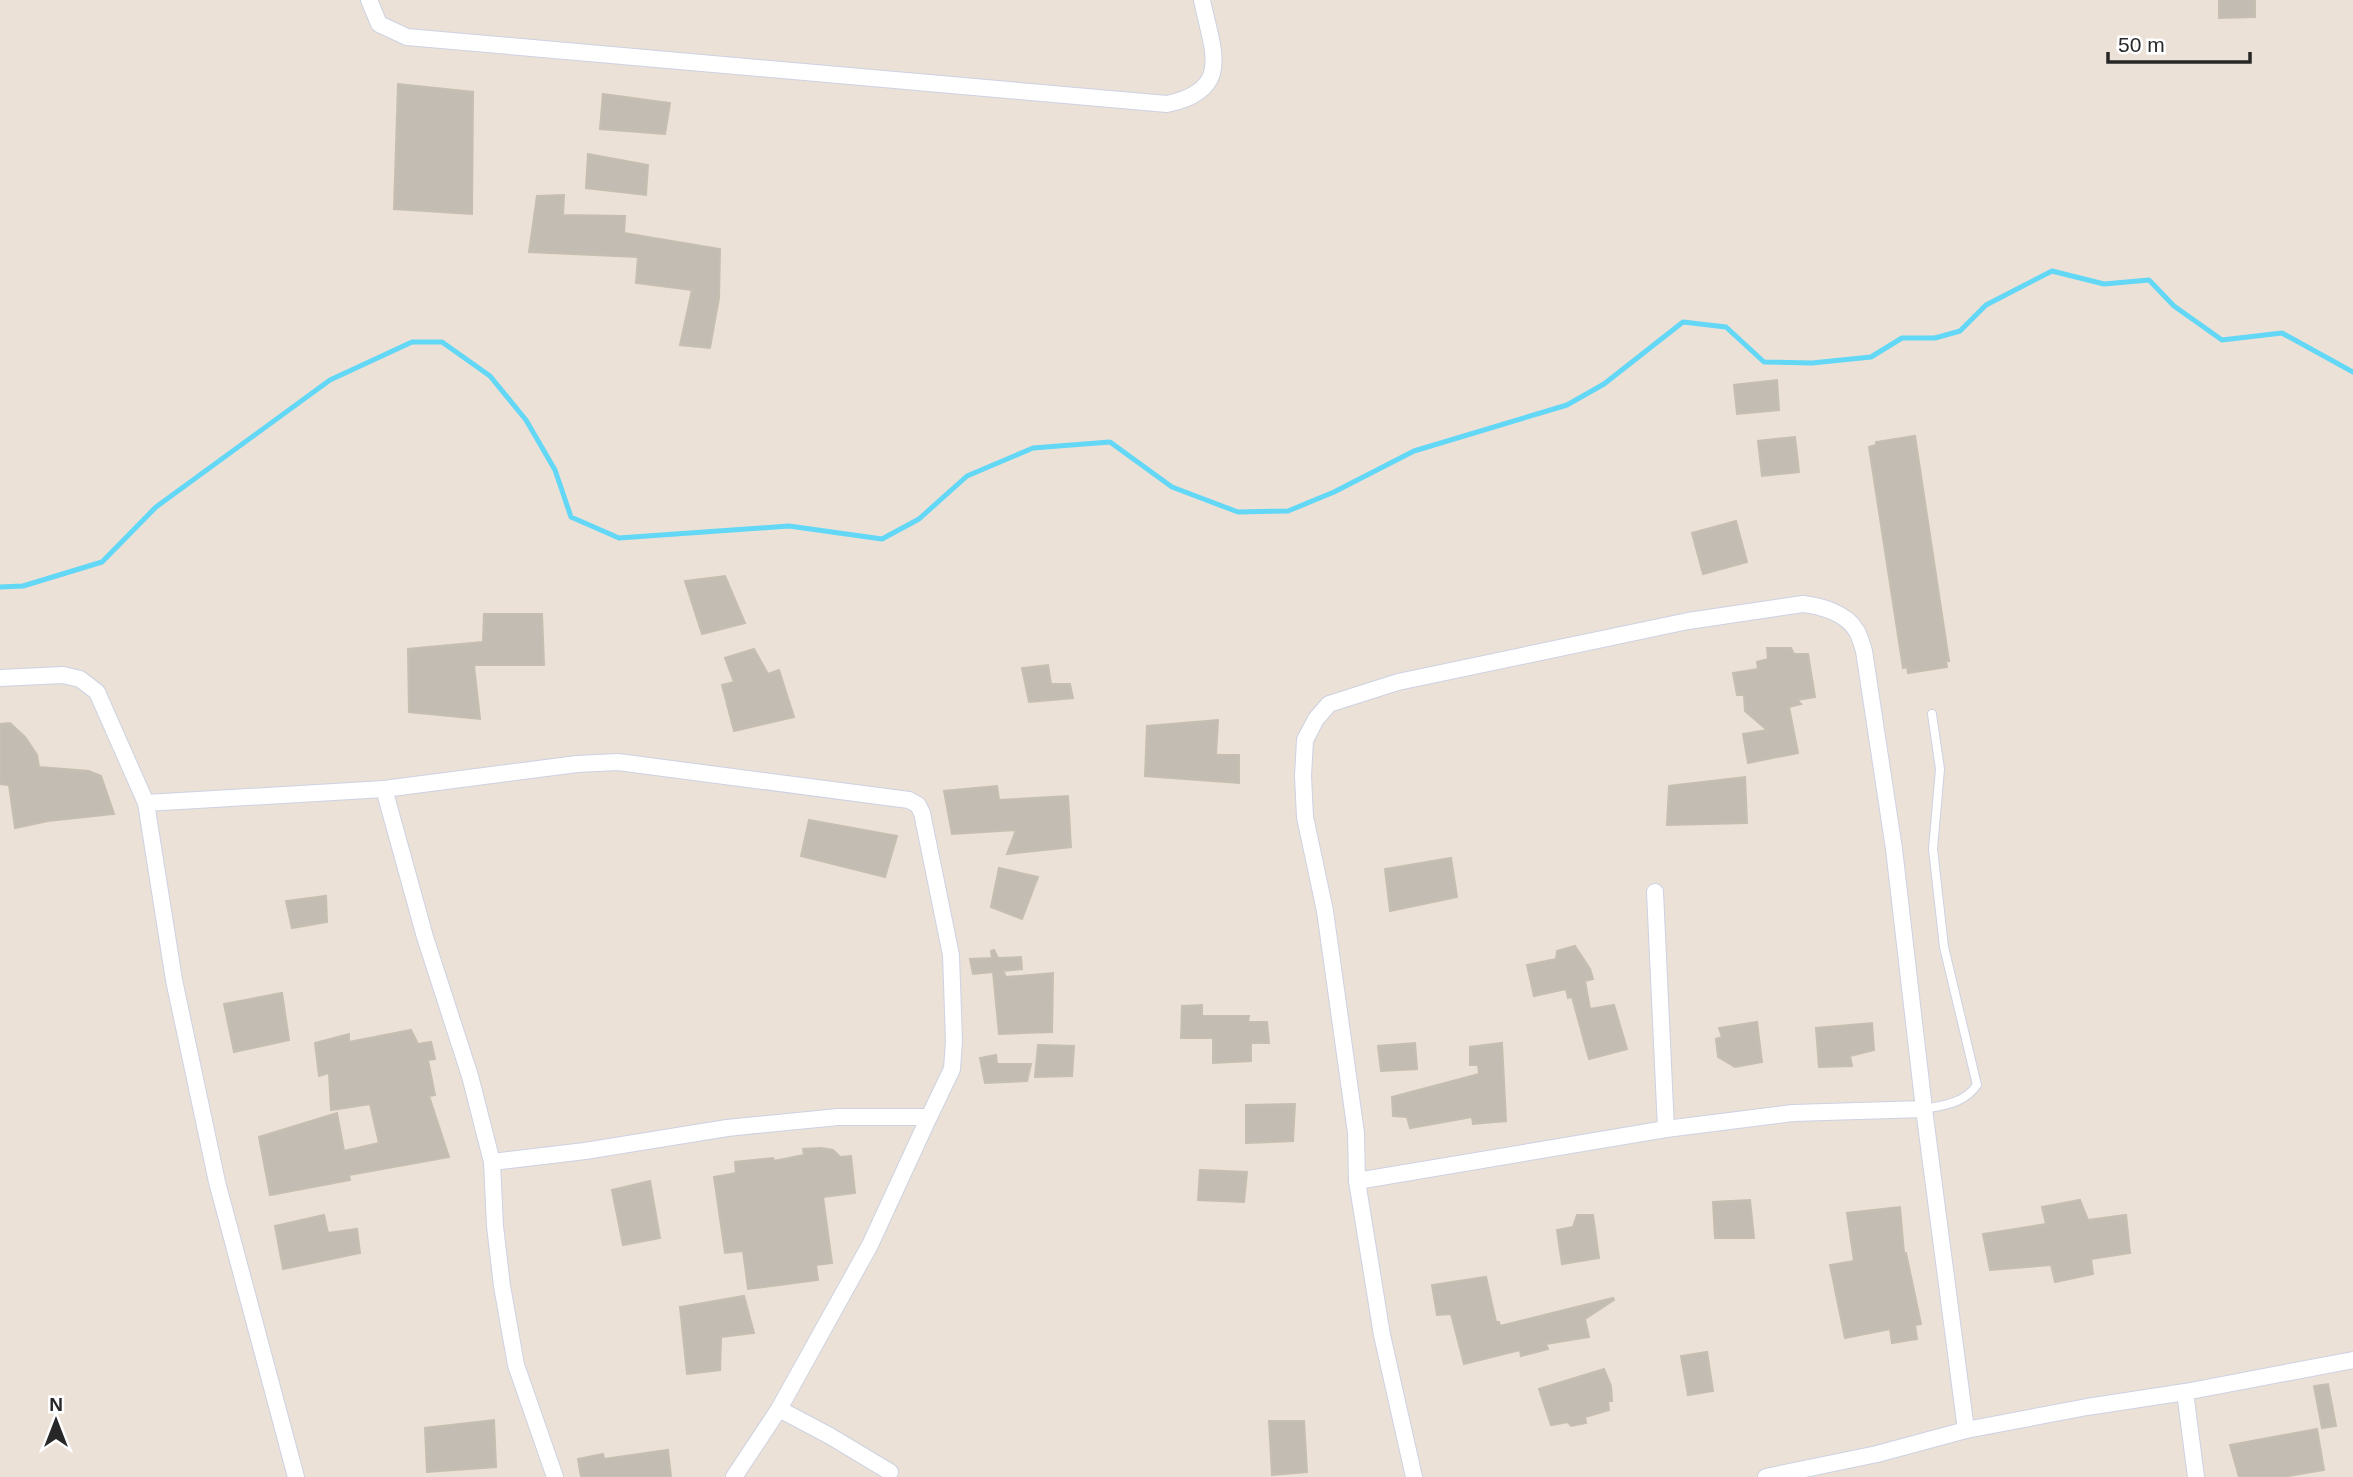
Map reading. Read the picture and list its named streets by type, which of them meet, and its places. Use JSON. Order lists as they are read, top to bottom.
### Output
{
  "scale_bar": "50 m",
  "north": "top"
}
